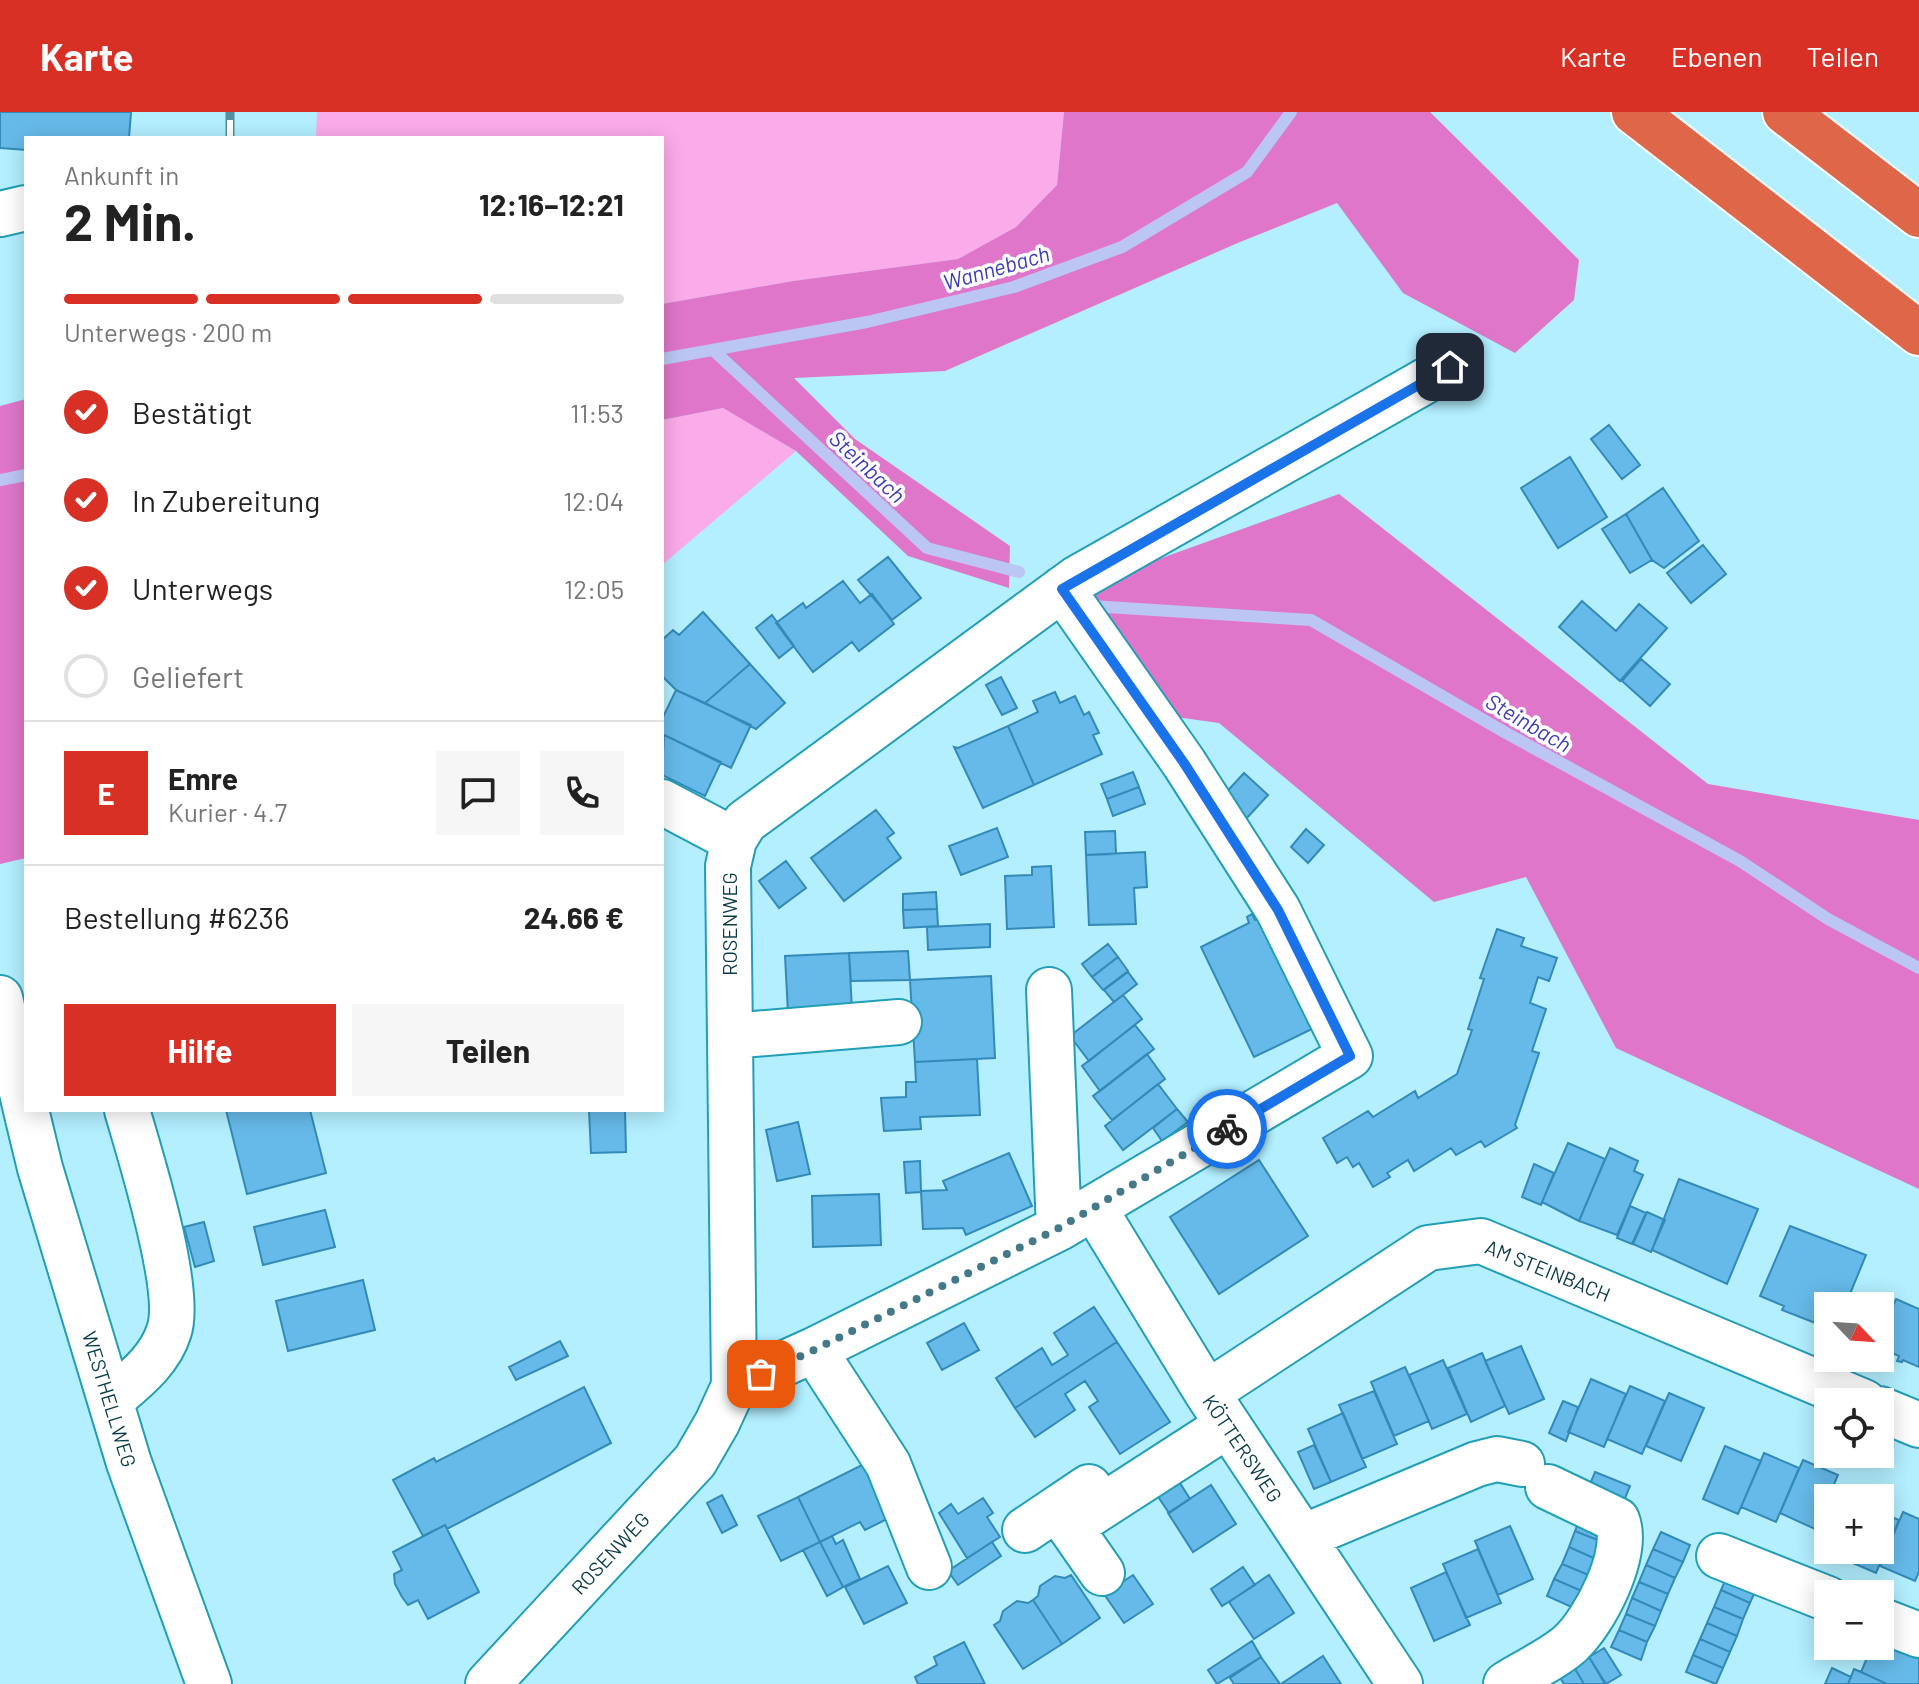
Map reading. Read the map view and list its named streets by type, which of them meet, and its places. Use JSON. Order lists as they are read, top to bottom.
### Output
{
  "streets": {
    "street": [
      "ROSENWEG",
      "AM STEINBACH",
      "WESTHELLWEG",
      "KÖTTERSWEG"
    ]
  },
  "crossings": [
    ["AM STEINBACH", "KÖTTERSWEG"]
  ],
  "water": ["Wannebach", "Steinbach"],
  "north": "bottom right",
  "page": {
    "header": "Karte",
    "nav": ["Karte", "Ebenen", "Teilen"],
    "heading": ["2 Min.", "Ankunft in", "12:16–12:21"],
    "panel": [
      "Emre",
      "Kurier · 4.7",
      "Bestellung #6236",
      "24.66 €"
    ],
    "bar": "Unterwegs · 200 m",
    "list": [
      ["Bestätigt", "11:53"],
      ["In Zubereitung", "12:04"],
      ["Unterwegs", "12:05"],
      "Geliefert"
    ],
    "round": "E",
    "buttons": ["Hilfe", "Teilen"],
    "map_buttons": ["+", "−"]
  }
}
